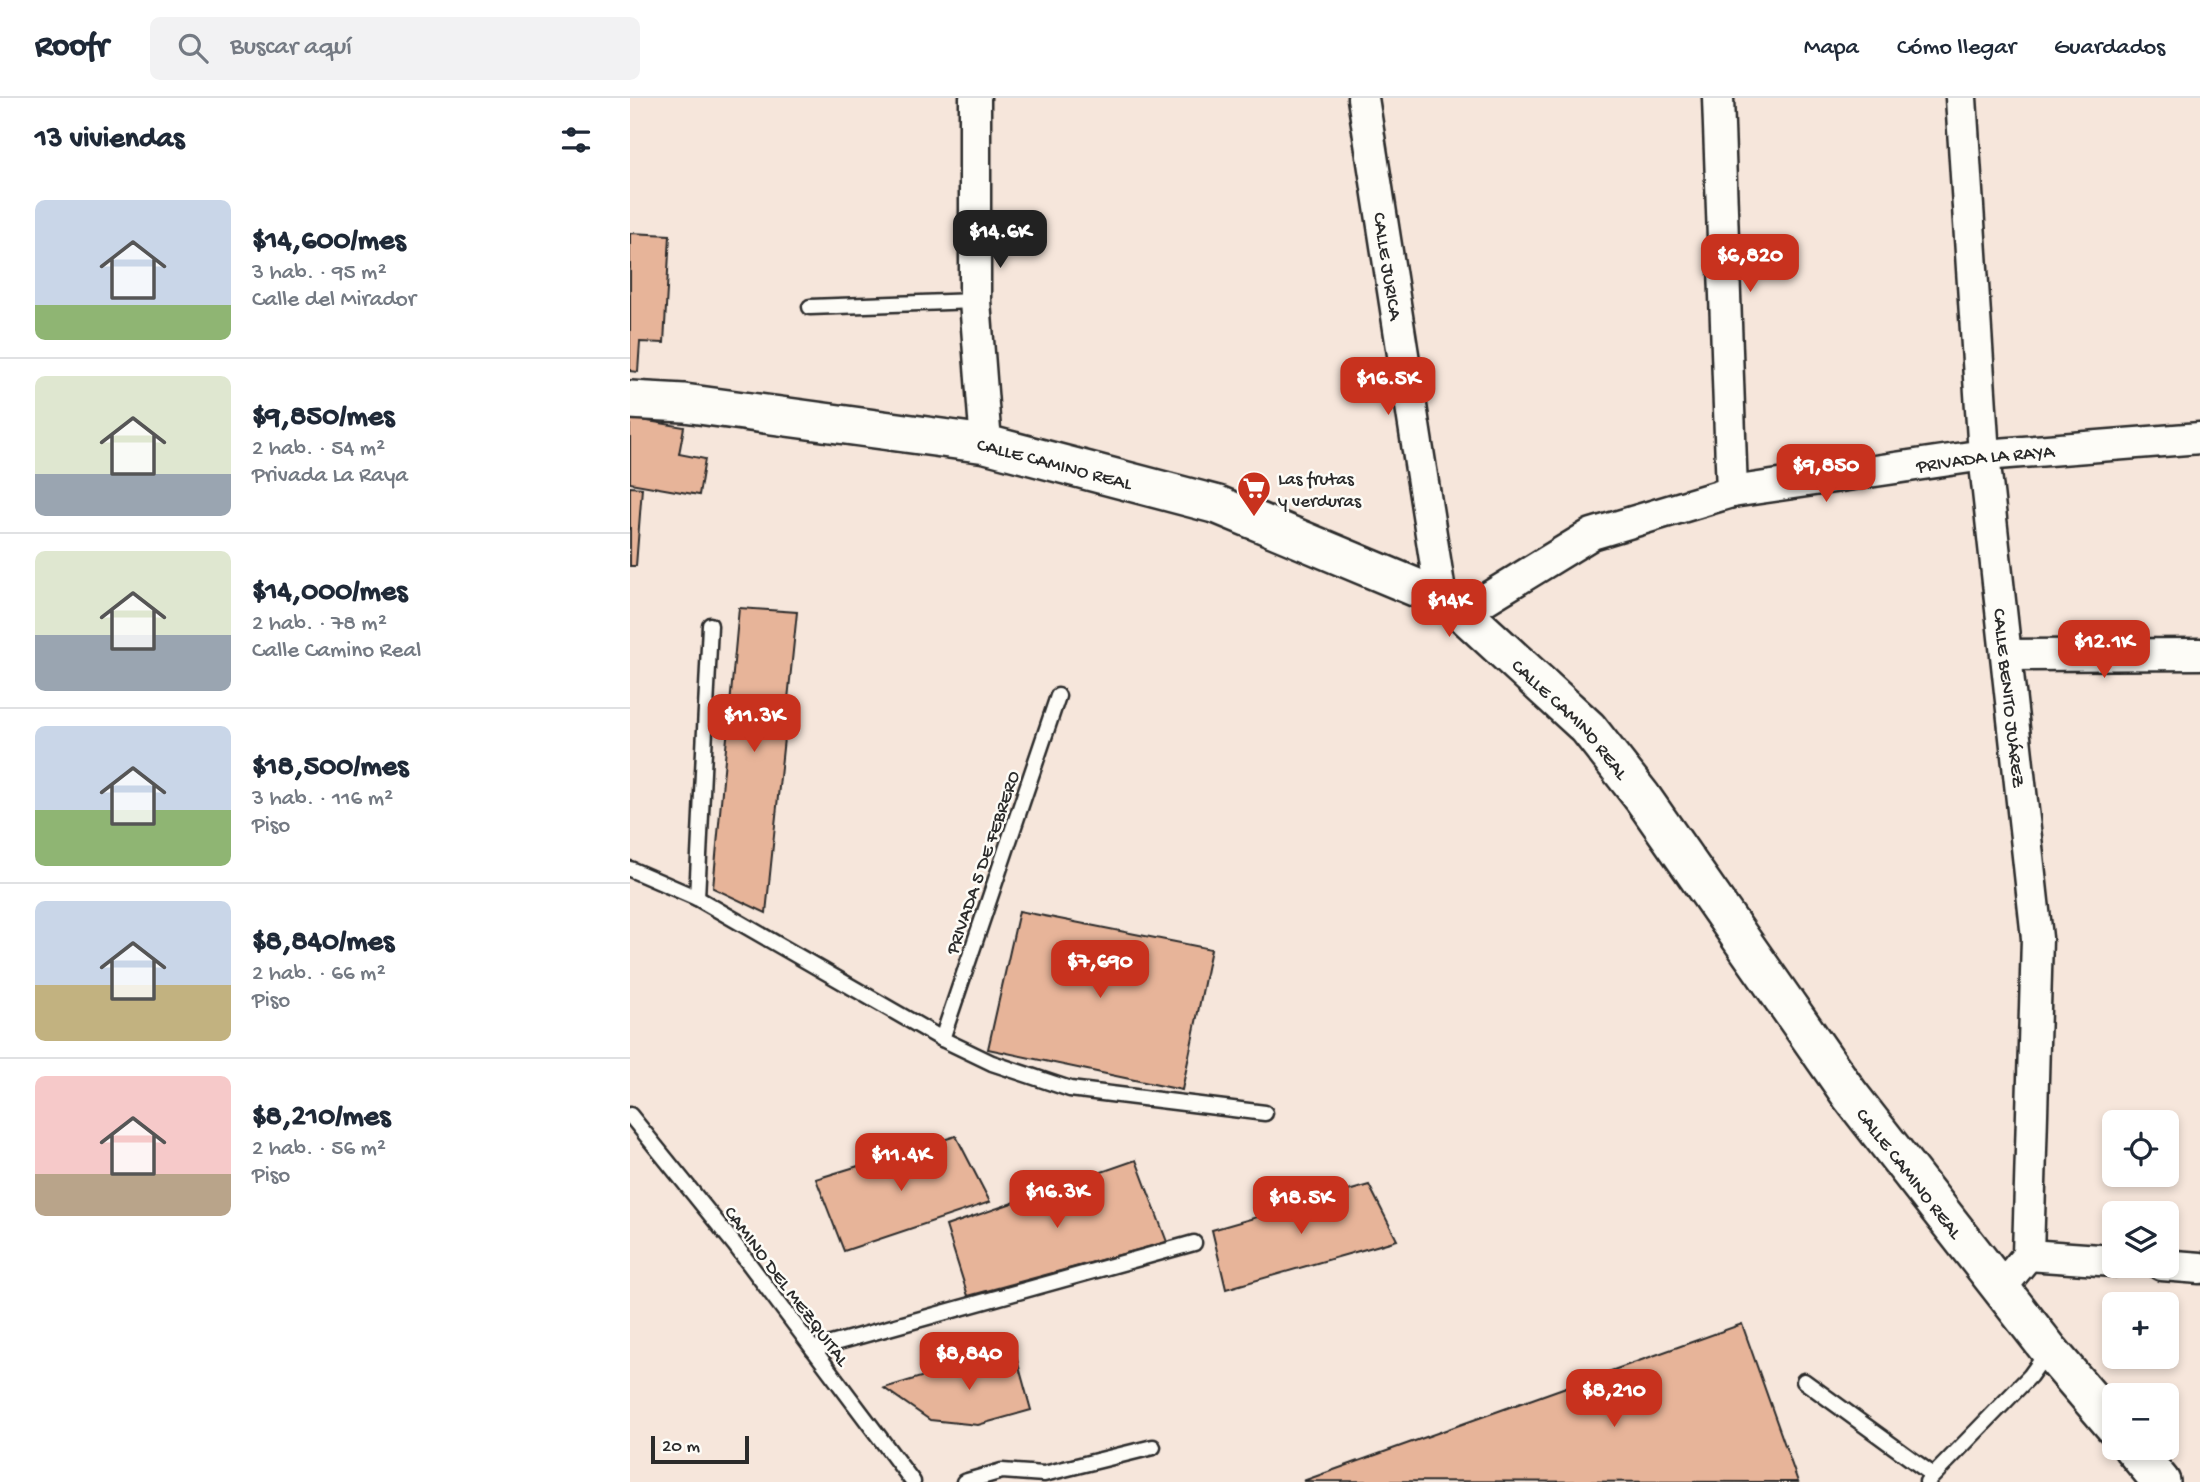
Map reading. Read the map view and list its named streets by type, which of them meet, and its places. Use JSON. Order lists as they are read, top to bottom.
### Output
{
  "streets": {
    "street": [
      "CALLE JURICA",
      "PRIVADA LA RAYA",
      "CALLE CAMINO REAL",
      "CALLE BENITO JUÁREZ"
    ],
    "lane": ["PRIVADA 5 DE FEBRERO", "CAMINO DEL MEZQUITAL"]
  },
  "crossings": [
    ["CALLE JURICA", "PRIVADA LA RAYA"],
    ["CALLE JURICA", "CALLE CAMINO REAL"],
    ["PRIVADA LA RAYA", "CALLE CAMINO REAL"],
    ["PRIVADA LA RAYA", "CALLE BENITO JUÁREZ"]
  ],
  "places": {
    "supermarket": ["Las frutas y verduras"]
  },
  "scale_bar": "20 m",
  "page": {
    "header": "Roofr",
    "search": "Buscar aquí",
    "nav": ["Mapa", "Cómo llegar", "Guardados"],
    "heading": "13 viviendas",
    "list": [
      {
        "name": "$14,600/mes",
        "note": "3 hab. · 95 m² · Calle del Mirador"
      },
      {
        "name": "$9,850/mes",
        "note": "2 hab. · 54 m² · Privada La Raya"
      },
      {
        "name": "$14,000/mes",
        "note": "2 hab. · 78 m² · Calle Camino Real"
      },
      {
        "name": "$18,500/mes",
        "note": "3 hab. · 116 m² · Piso"
      },
      {
        "name": "$8,840/mes",
        "note": "2 hab. · 66 m² · Piso"
      },
      {
        "name": "$8,210/mes",
        "note": "2 hab. · 56 m² · Piso"
      }
    ],
    "price": [
      "$14.6K",
      "$6,820",
      "$16.5K",
      "$9,850",
      "$14K",
      "$12.1K",
      "$11.3K",
      "$7,690",
      "$11.4K",
      "$16.3K",
      "$18.5K",
      "$8,840",
      "$8,210"
    ],
    "map_buttons": ["+", "−"],
    "scale": "20 m"
  }
}
